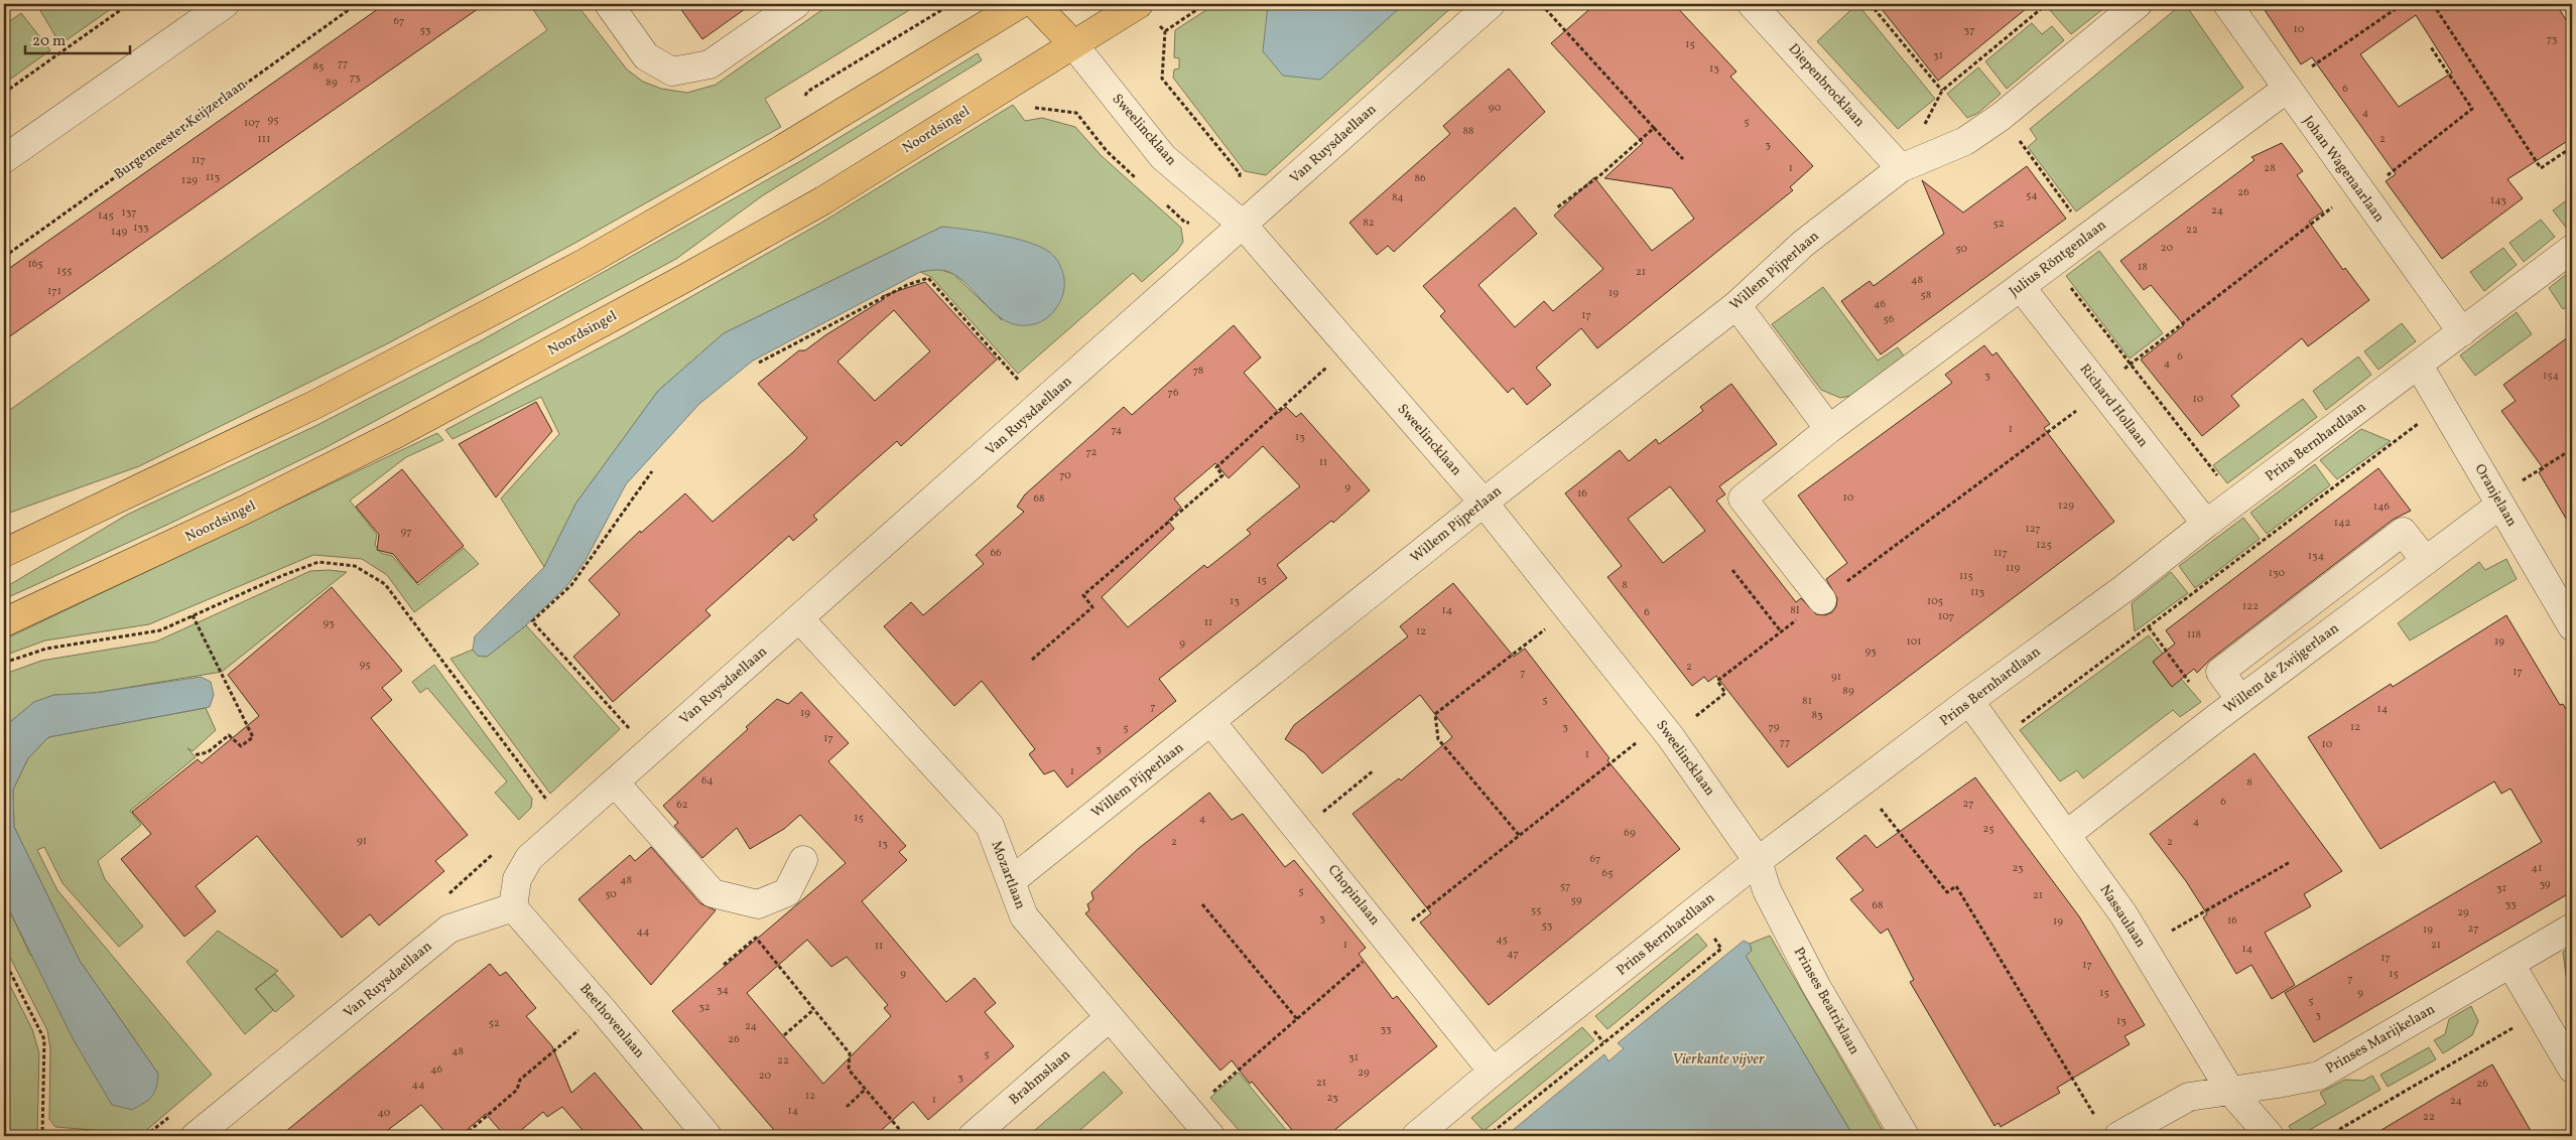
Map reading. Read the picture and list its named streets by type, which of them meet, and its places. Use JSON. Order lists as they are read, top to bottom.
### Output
{
  "streets": {
    "main road": ["Noordsingel"],
    "street": [
      "Diepenbrocklaan",
      "Sweelincklaan",
      "Van Ruysdaellaan",
      "Johan Wagenaarlaan",
      "Julius Röntgenlaan",
      "Willem Pijperlaan",
      "Richard Hollaan",
      "Prins Bernhardlaan",
      "Oranjelaan",
      "Willem de Zwijgerlaan",
      "Mozartlaan",
      "Chopinlaan",
      "Nassaulaan",
      "Prinses Beatrixlaan",
      "Beethovenlaan",
      "Prinses Marijkelaan",
      "Brahmslaan"
    ],
    "path": ["Burgemeester Keijzerlaan"]
  },
  "crossings": [
    ["Diepenbrocklaan", "Willem Pijperlaan"],
    ["Noordsingel", "Sweelincklaan"],
    ["Sweelincklaan", "Van Ruysdaellaan"],
    ["Sweelincklaan", "Willem Pijperlaan"],
    ["Sweelincklaan", "Prins Bernhardlaan"],
    ["Sweelincklaan", "Prinses Beatrixlaan"],
    ["Van Ruysdaellaan", "Mozartlaan"],
    ["Van Ruysdaellaan", "Beethovenlaan"],
    ["Johan Wagenaarlaan", "Julius Röntgenlaan"],
    ["Johan Wagenaarlaan", "Prins Bernhardlaan"],
    ["Julius Röntgenlaan", "Richard Hollaan"],
    ["Willem Pijperlaan", "Mozartlaan"],
    ["Willem Pijperlaan", "Chopinlaan"],
    ["Richard Hollaan", "Prins Bernhardlaan"],
    ["Prins Bernhardlaan", "Oranjelaan"],
    ["Prins Bernhardlaan", "Chopinlaan"],
    ["Prins Bernhardlaan", "Nassaulaan"],
    ["Prins Bernhardlaan", "Prinses Beatrixlaan"],
    ["Oranjelaan", "Willem de Zwijgerlaan"],
    ["Willem de Zwijgerlaan", "Nassaulaan"],
    ["Mozartlaan", "Brahmslaan"],
    ["Nassaulaan", "Prinses Marijkelaan"]
  ],
  "water": ["Vierkante vijver"],
  "house_numbers": [
    "67",
    "10",
    "53",
    "37",
    "73",
    "15",
    "31",
    "77",
    "85",
    "13",
    "73",
    "89",
    "6",
    "90",
    "4",
    "95",
    "5",
    "107",
    "88",
    "111",
    "2",
    "3",
    "117",
    "1",
    "28",
    "113",
    "86",
    "129",
    "26",
    "54",
    "84",
    "143",
    "24",
    "137",
    "145",
    "82",
    "52",
    "133",
    "22",
    "149",
    "20",
    "50",
    "165",
    "18",
    "155",
    "21",
    "48",
    "171",
    "19",
    "58",
    "46",
    "17",
    "56",
    "6",
    "4",
    "78",
    "3",
    "154",
    "76",
    "10",
    "1",
    "74",
    "13",
    "72",
    "11",
    "70",
    "9",
    "16",
    "10",
    "68",
    "129",
    "146",
    "142",
    "127",
    "97",
    "125",
    "66",
    "117",
    "134",
    "119",
    "130",
    "115",
    "15",
    "8",
    "113",
    "13",
    "105",
    "122",
    "14",
    "8I",
    "6",
    "107",
    "11",
    "93",
    "12",
    "118",
    "101",
    "19",
    "9",
    "93",
    "95",
    "2",
    "17",
    "7",
    "91",
    "89",
    "5",
    "81",
    "7",
    "14",
    "19",
    "83",
    "3",
    "79",
    "12",
    "5",
    "17",
    "77",
    "10",
    "3",
    "1",
    "1",
    "64",
    "8",
    "6",
    "27",
    "62",
    "15",
    "4",
    "4",
    "25",
    "69",
    "91",
    "2",
    "2",
    "13",
    "67",
    "23",
    "41",
    "65",
    "48",
    "39",
    "57",
    "31",
    "5",
    "50",
    "21",
    "59",
    "33",
    "68",
    "55",
    "29",
    "3",
    "16",
    "19",
    "53",
    "27",
    "19",
    "44",
    "45",
    "1",
    "21",
    "11",
    "14",
    "47",
    "17",
    "17",
    "9",
    "15",
    "7",
    "34",
    "15",
    "9",
    "5",
    "32",
    "3",
    "13",
    "52",
    "24",
    "33",
    "26",
    "48",
    "5",
    "31",
    "22",
    "46",
    "29",
    "20",
    "3",
    "21",
    "26",
    "44",
    "12",
    "23",
    "1",
    "24",
    "14",
    "40",
    "22"
  ],
  "scale_bar": "20 m"
}
